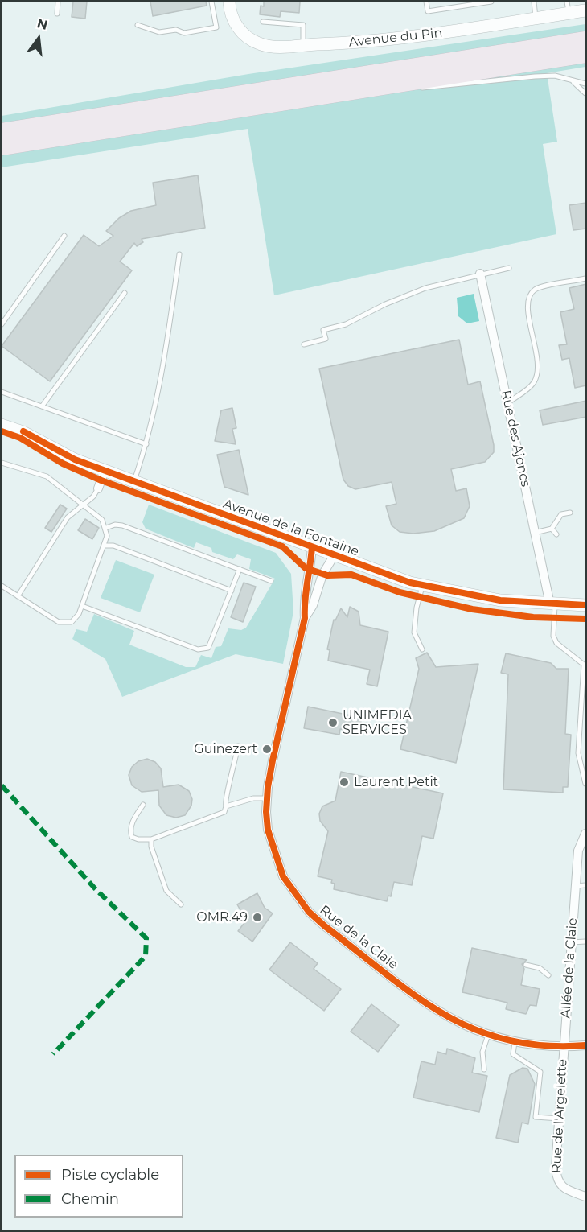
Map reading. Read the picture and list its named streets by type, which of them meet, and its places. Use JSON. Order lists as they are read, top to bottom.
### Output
{
  "streets": {
    "street": [
      "Avenue du Pin",
      "Rue des Ajoncs",
      "Avenue de la Fontaine",
      "Rue de la Claie",
      "Allée de la Claie",
      "Rue de l'Argelette"
    ]
  },
  "crossings": [
    ["Rue des Ajoncs", "Avenue de la Fontaine"],
    ["Avenue de la Fontaine", "Rue de la Claie"],
    ["Rue de la Claie", "Allée de la Claie"],
    ["Rue de la Claie", "Rue de l'Argelette"],
    ["Allée de la Claie", "Rue de l'Argelette"]
  ],
  "places": [
    "UNIMEDIA SERVICES",
    "Guinezert",
    "Laurent Petit",
    "OMR.49"
  ],
  "legend": ["Piste cyclable", "Chemin"],
  "north": "top"
}
